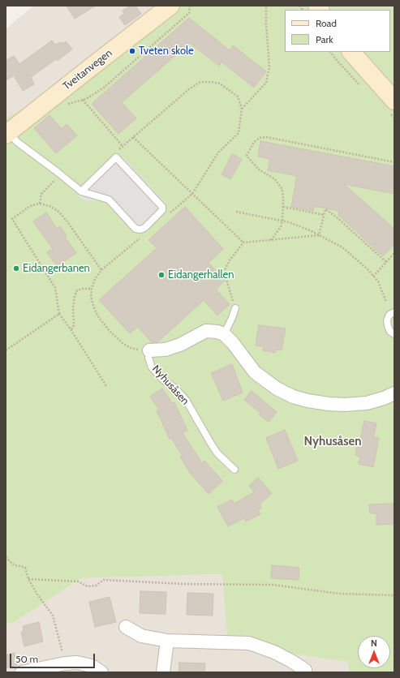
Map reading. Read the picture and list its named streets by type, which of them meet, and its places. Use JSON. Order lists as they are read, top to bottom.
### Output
{
  "streets": {
    "main road": ["Tveitanvegen"],
    "street": ["Nyhusåsen"]
  },
  "districts": ["Nyhusåsen"],
  "places": ["Tveten skole", "Eidangerbanen", "Eidangerhallen"],
  "legend": ["Road", "Park"],
  "scale_bar": "50 m",
  "north": "top"
}
